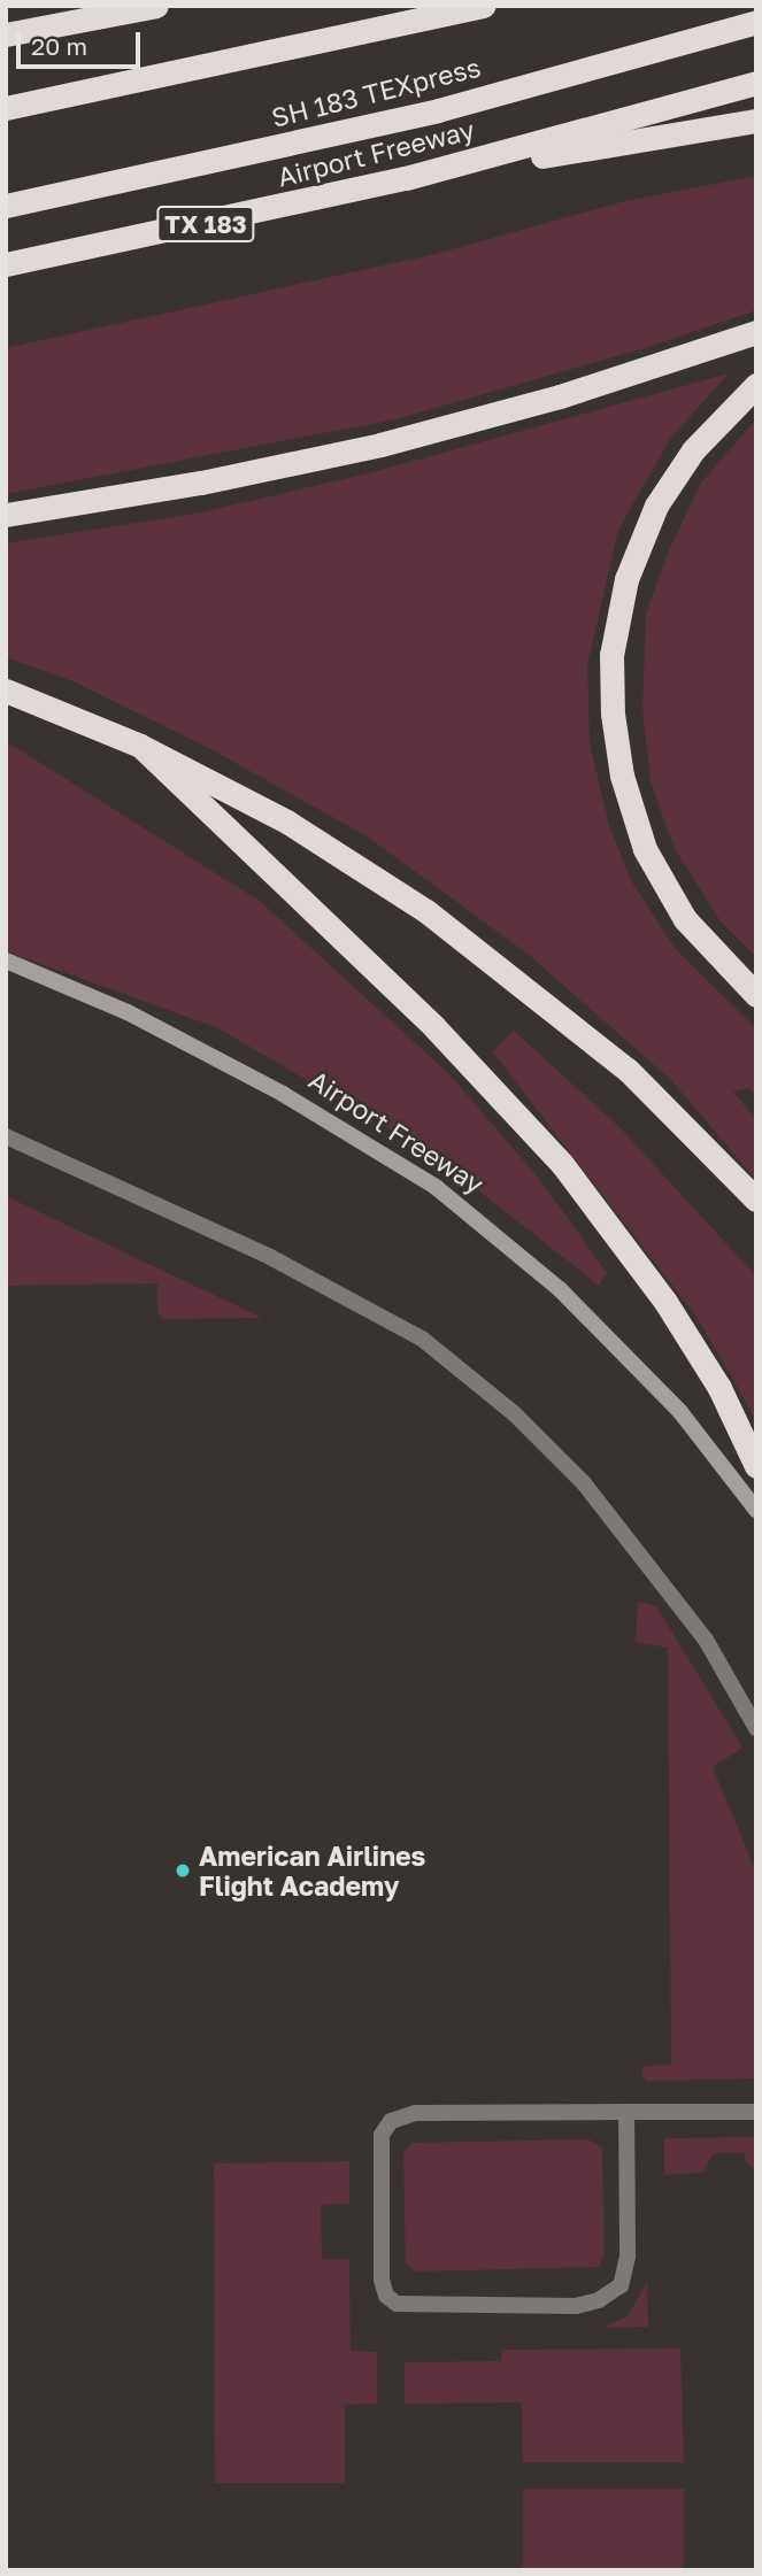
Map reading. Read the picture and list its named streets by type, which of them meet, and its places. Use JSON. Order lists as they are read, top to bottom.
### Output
{
  "streets": {
    "highway": ["SH 183 TEXpress", "Airport Freeway", "TX 183"]
  },
  "places": ["American Airlines Flight Academy"],
  "scale_bar": "20 m"
}
